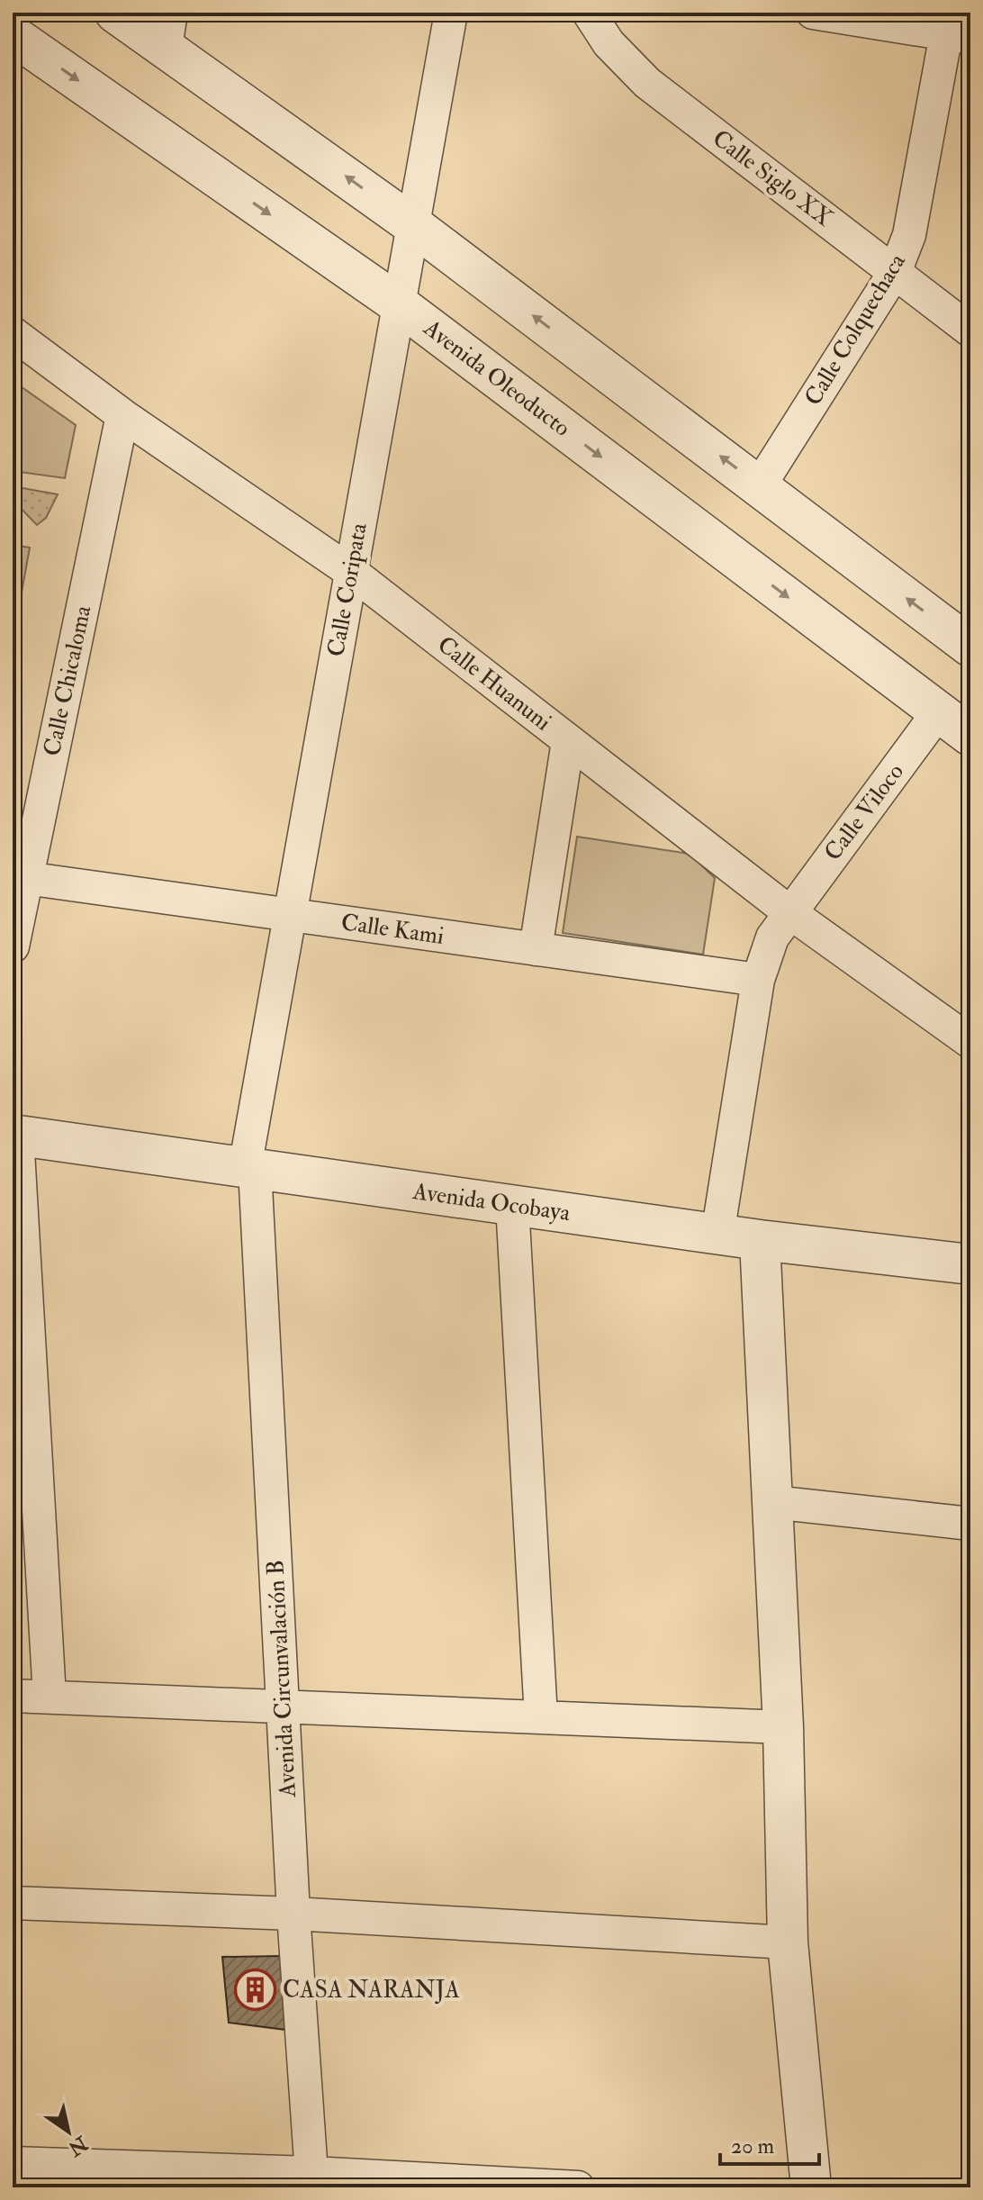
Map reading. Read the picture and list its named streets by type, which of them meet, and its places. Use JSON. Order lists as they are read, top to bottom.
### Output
{
  "streets": {
    "street": [
      "Calle Siglo XX",
      "Calle Colquechaca",
      "Avenida Oleoducto",
      "Calle Coripata",
      "Calle Chicaloma",
      "Calle Huanuni",
      "Calle Viloco",
      "Calle Kami",
      "Avenida Ocobaya",
      "Avenida Circunvalación B"
    ]
  },
  "crossings": [
    ["Calle Siglo XX", "Calle Colquechaca"],
    ["Avenida Oleoducto", "Calle Coripata"],
    ["Avenida Oleoducto", "Calle Viloco"],
    ["Calle Coripata", "Calle Huanuni"],
    ["Calle Coripata", "Calle Kami"],
    ["Calle Coripata", "Avenida Ocobaya"],
    ["Calle Coripata", "Avenida Circunvalación B"],
    ["Calle Chicaloma", "Calle Huanuni"],
    ["Calle Chicaloma", "Calle Kami"],
    ["Calle Huanuni", "Calle Viloco"],
    ["Calle Viloco", "Calle Kami"],
    ["Calle Viloco", "Avenida Ocobaya"],
    ["Avenida Ocobaya", "Avenida Circunvalación B"]
  ],
  "places": {
    "building": ["CASA NARANJA"]
  },
  "scale_bar": "20 m",
  "north": "bottom right"
}
